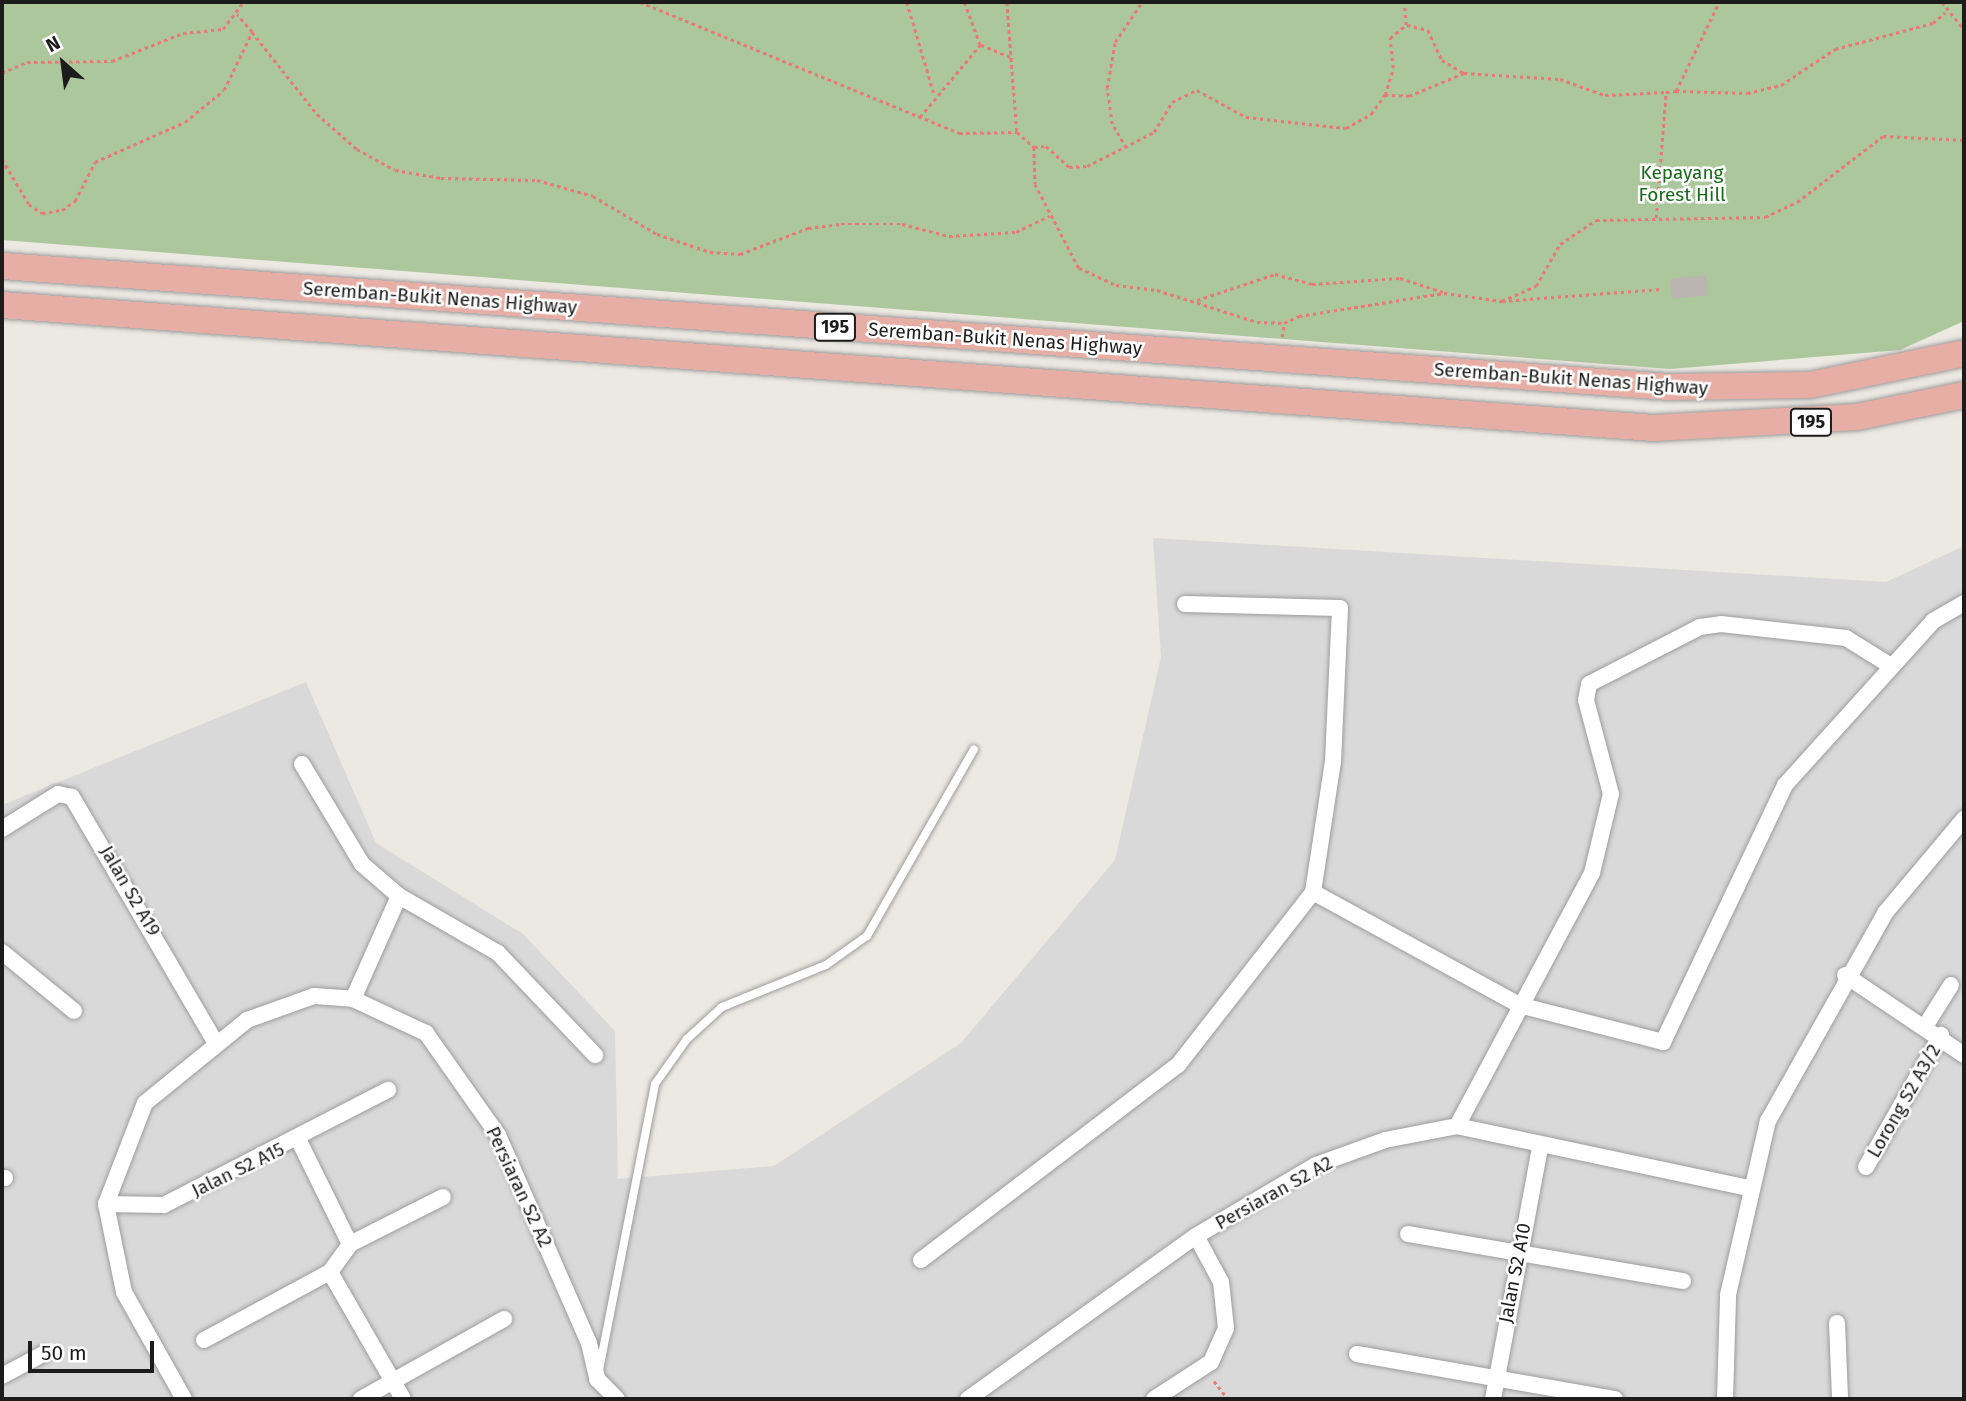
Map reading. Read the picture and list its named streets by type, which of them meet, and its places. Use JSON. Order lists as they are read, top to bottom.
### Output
{
  "streets": {
    "highway": ["Seremban-Bukit Nenas Highway", "195"],
    "street": [
      "Jalan S2 A19",
      "Lorong S2 A3/2",
      "Jalan S2 A15",
      "Persiaran S2 A2",
      "Jalan S2 A10"
    ]
  },
  "crossings": [
    ["Jalan S2 A19", "Persiaran S2 A2"],
    ["Jalan S2 A15", "Persiaran S2 A2"],
    ["Persiaran S2 A2", "Jalan S2 A10"]
  ],
  "parks": ["Kepayang Forest Hill"],
  "scale_bar": "50 m",
  "north": "top left"
}
